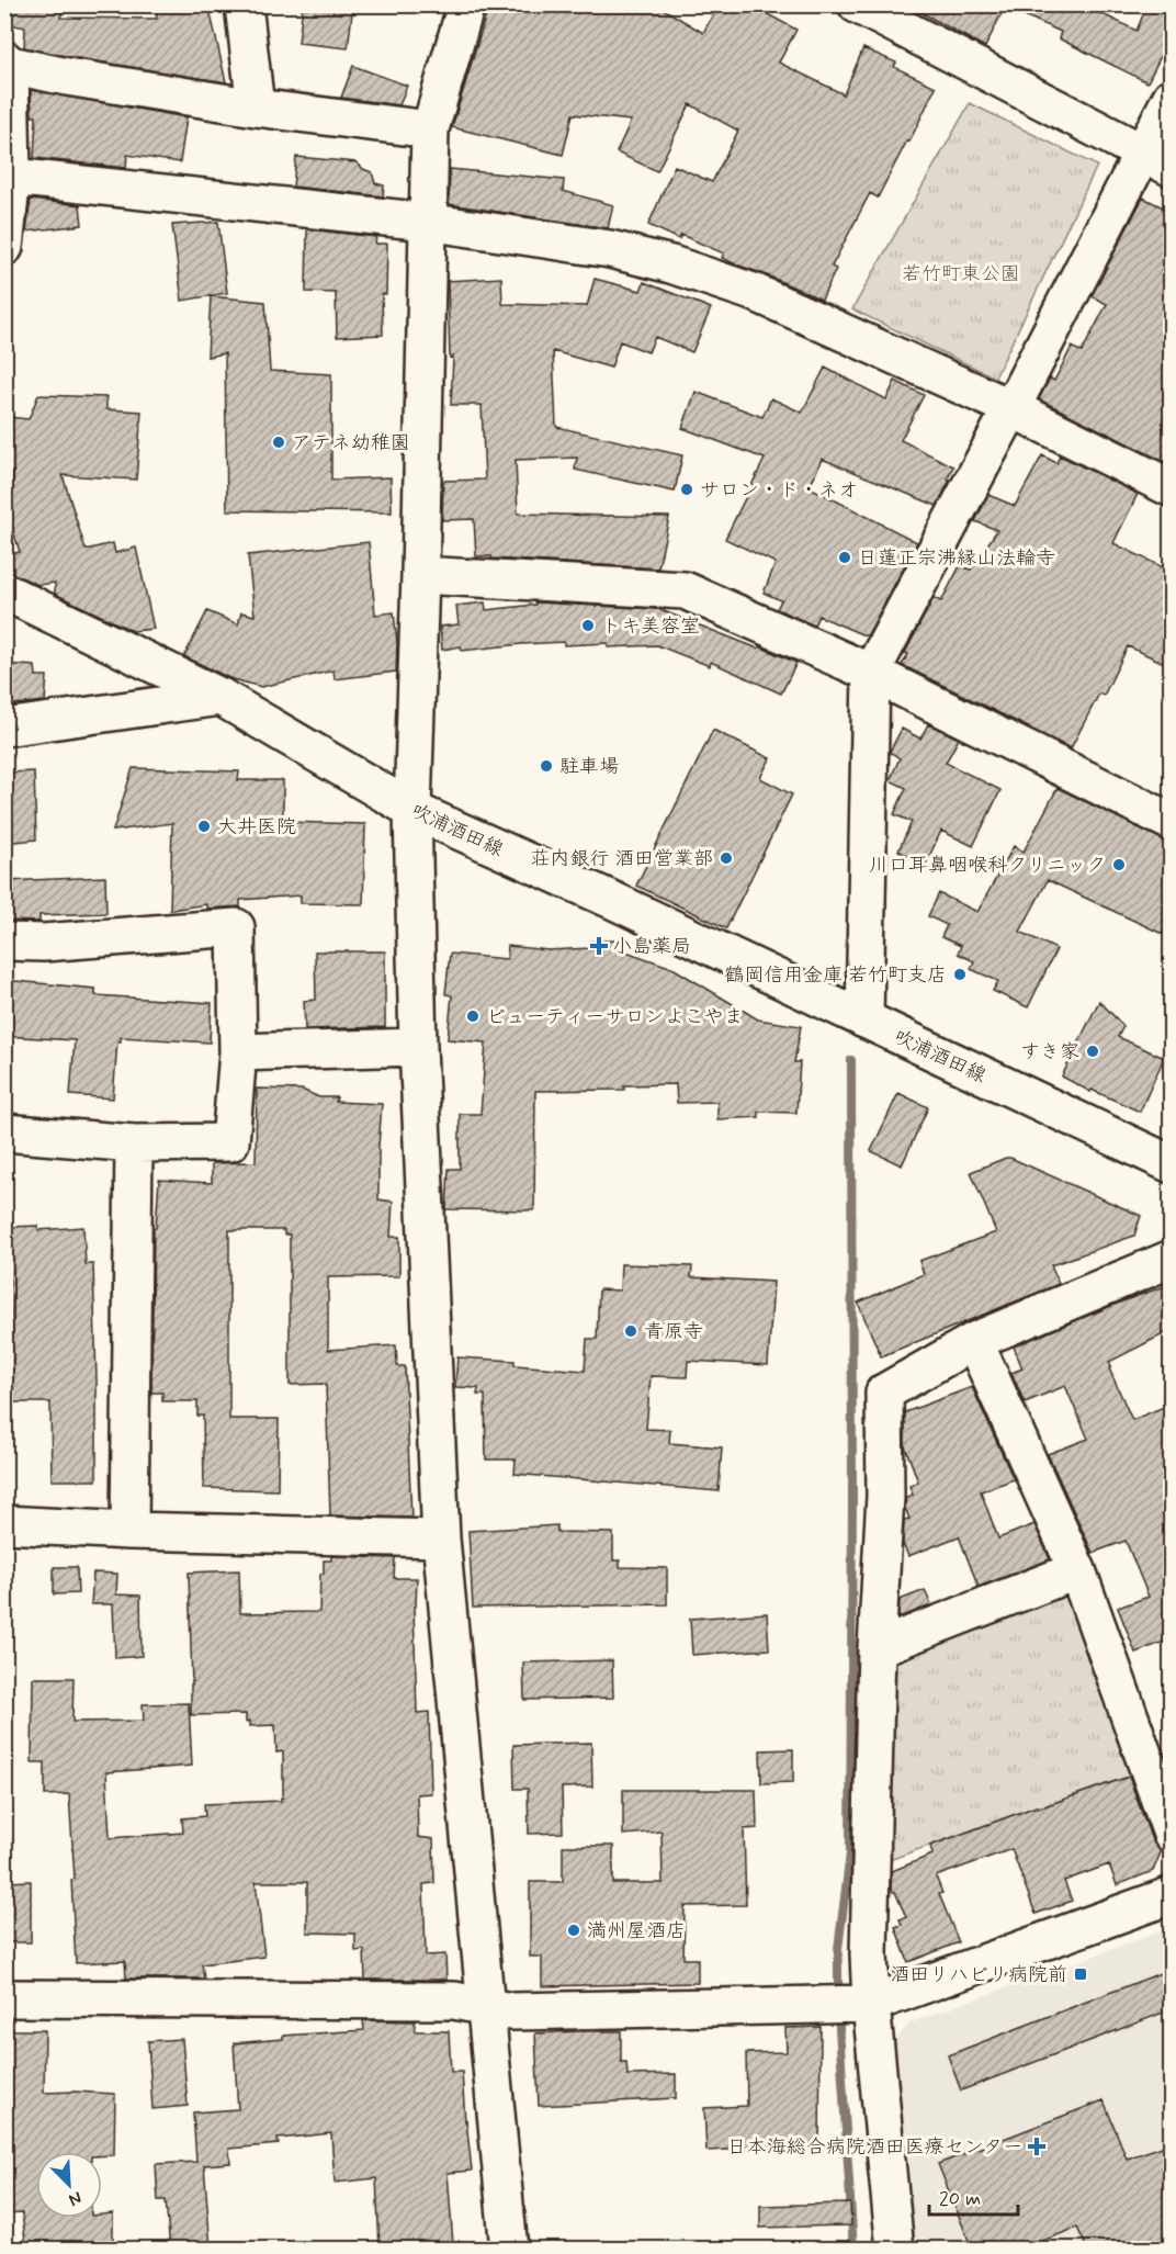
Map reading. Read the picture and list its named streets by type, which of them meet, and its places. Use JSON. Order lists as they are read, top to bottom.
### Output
{
  "streets": {
    "street": ["吹浦酒田線"]
  },
  "parks": ["若竹町東公園"],
  "places": {
    "other": [
      "アテネ幼稚園",
      "サロン・ド・ネオ",
      "日蓮正宗沸縁山法輪寺",
      "トキ美容室",
      "駐車場",
      "大井医院",
      "荘内銀行 酒田営業部",
      "川口耳鼻咽喉科クリニック",
      "鶴岡信用金庫 若竹町支店",
      "ビューティーサロンよこやま",
      "すき家",
      "青原寺",
      "満州屋酒店"
    ],
    "health": ["小島薬局", "日本海総合病院酒田医療センター"],
    "transit": ["酒田リハビリ病院前"]
  },
  "scale_bar": "20 m",
  "north": "bottom right"
}
